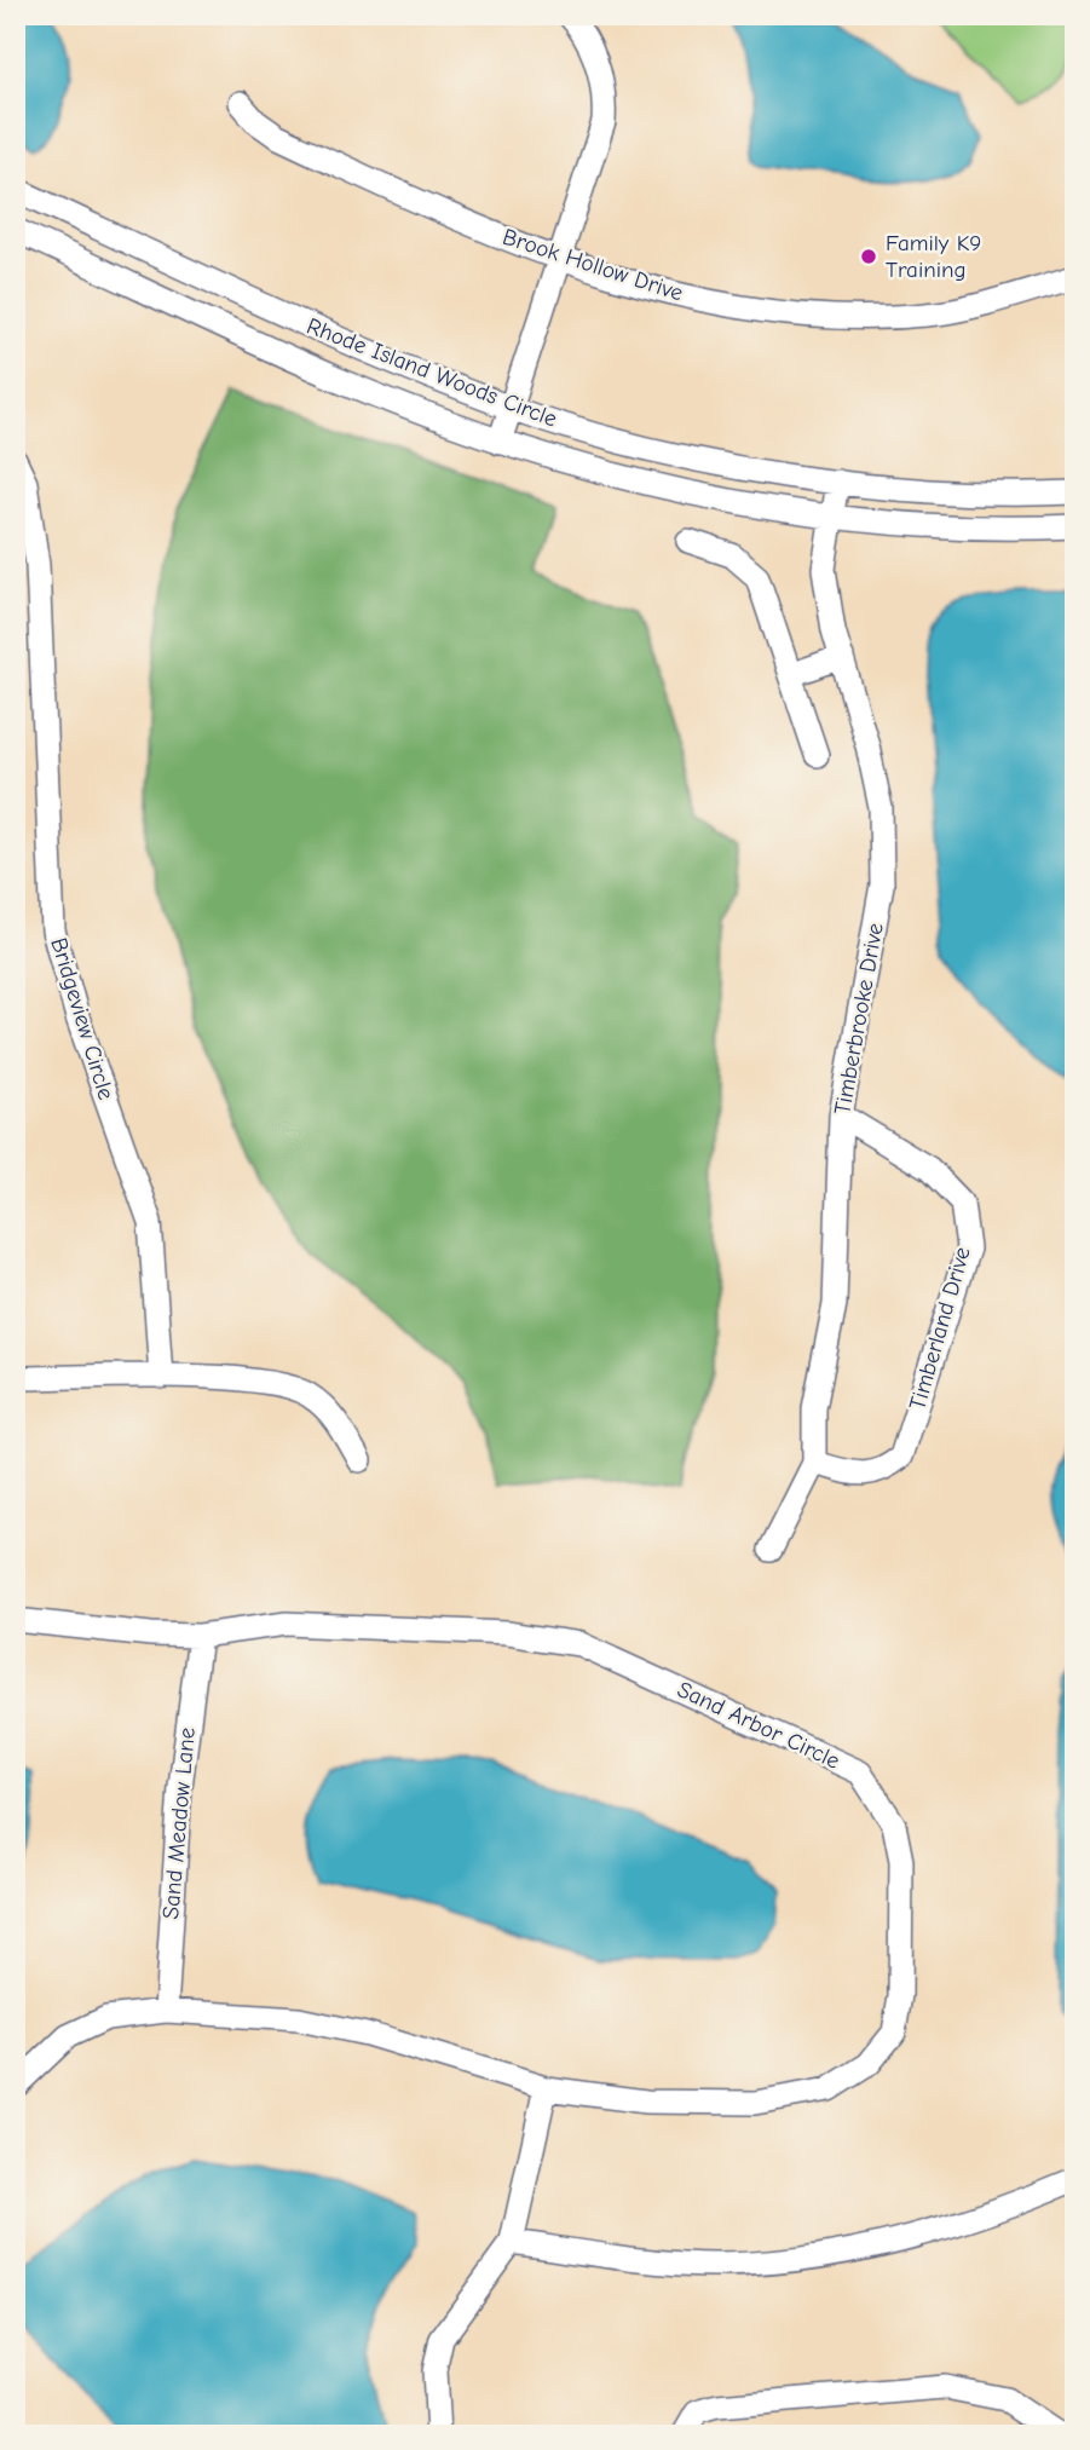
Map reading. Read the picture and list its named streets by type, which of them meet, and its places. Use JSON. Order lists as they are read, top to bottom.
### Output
{
  "streets": {
    "street": [
      "Brook Hollow Drive",
      "Rhode Island Woods Circle",
      "Bridgeview Circle",
      "Timberbrooke Drive",
      "Timberland Drive",
      "Sand Arbor Circle",
      "Sand Meadow Lane"
    ]
  },
  "crossings": [
    ["Rhode Island Woods Circle", "Timberbrooke Drive"],
    ["Timberbrooke Drive", "Timberland Drive"],
    ["Sand Arbor Circle", "Sand Meadow Lane"]
  ],
  "places": ["Family K9 Training"]
}
